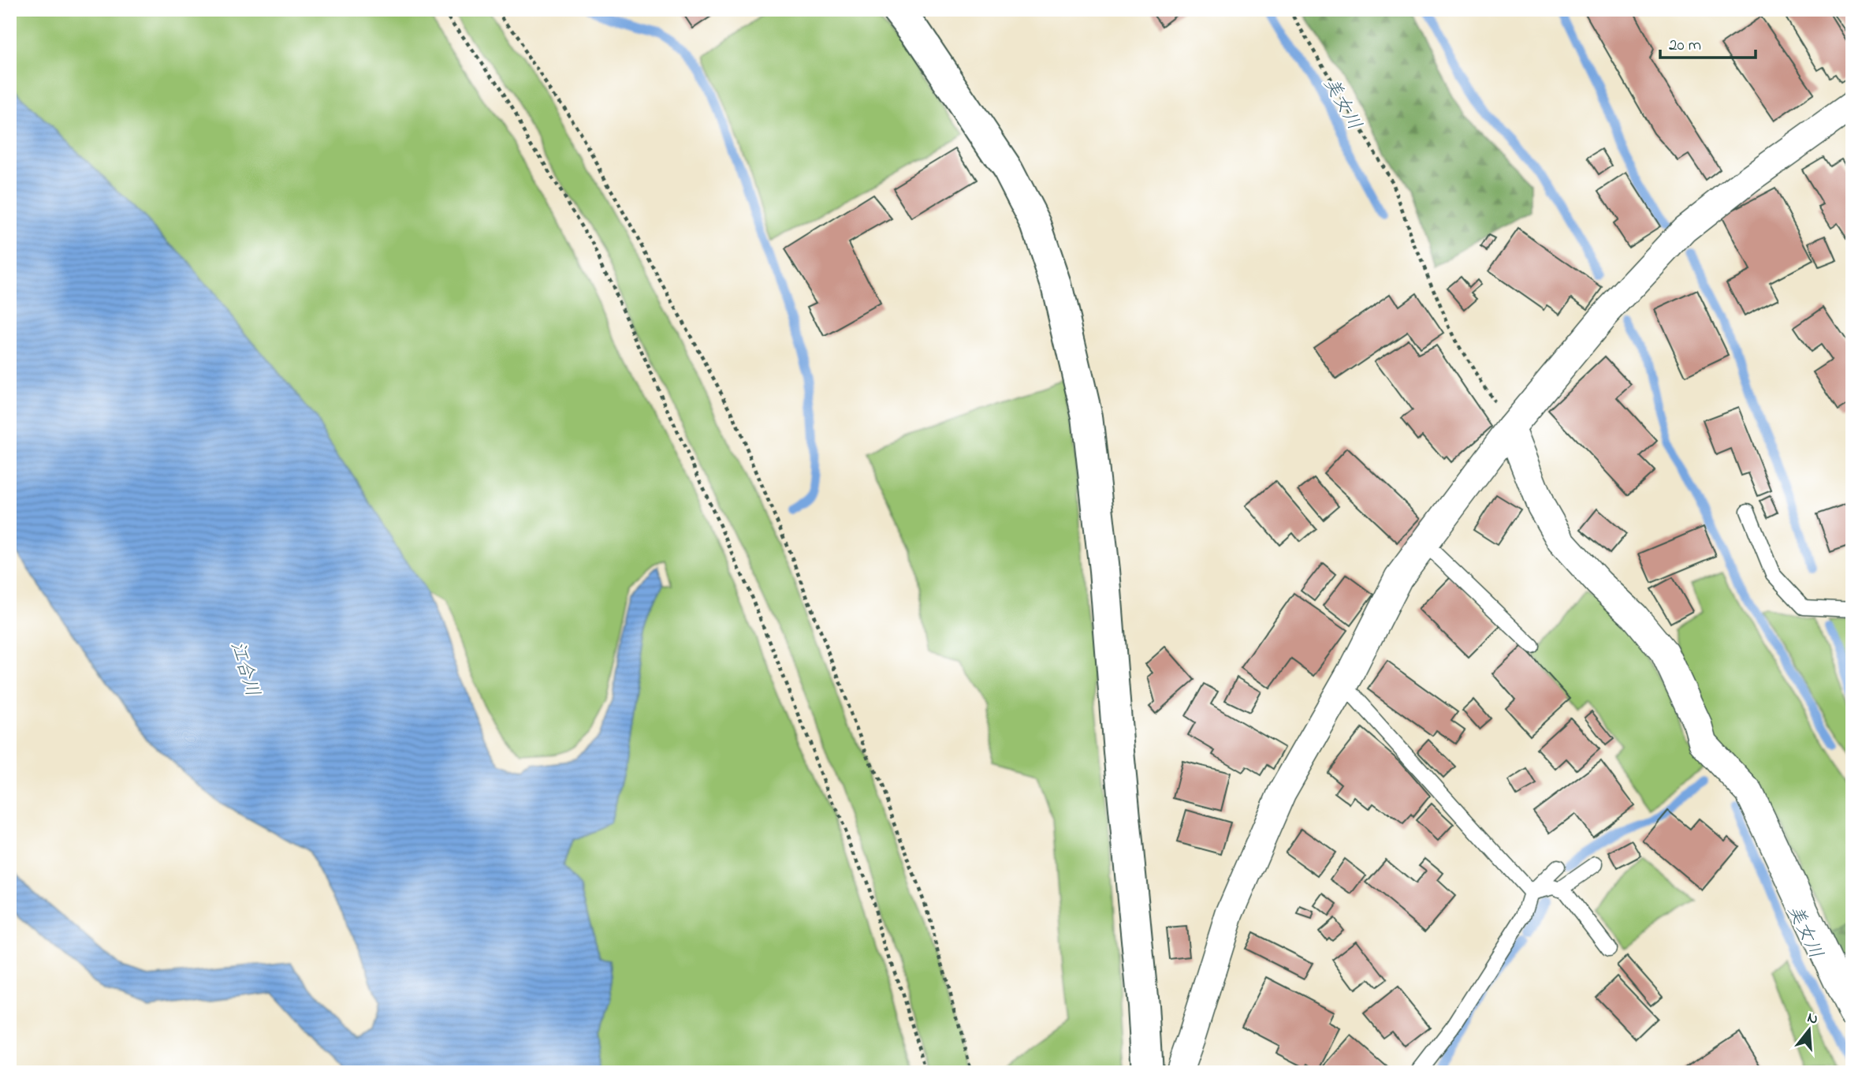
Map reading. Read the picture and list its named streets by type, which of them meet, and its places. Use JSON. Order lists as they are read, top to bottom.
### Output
{
  "water": ["美女川", "江合川"],
  "scale_bar": "20 m",
  "north": "top"
}
